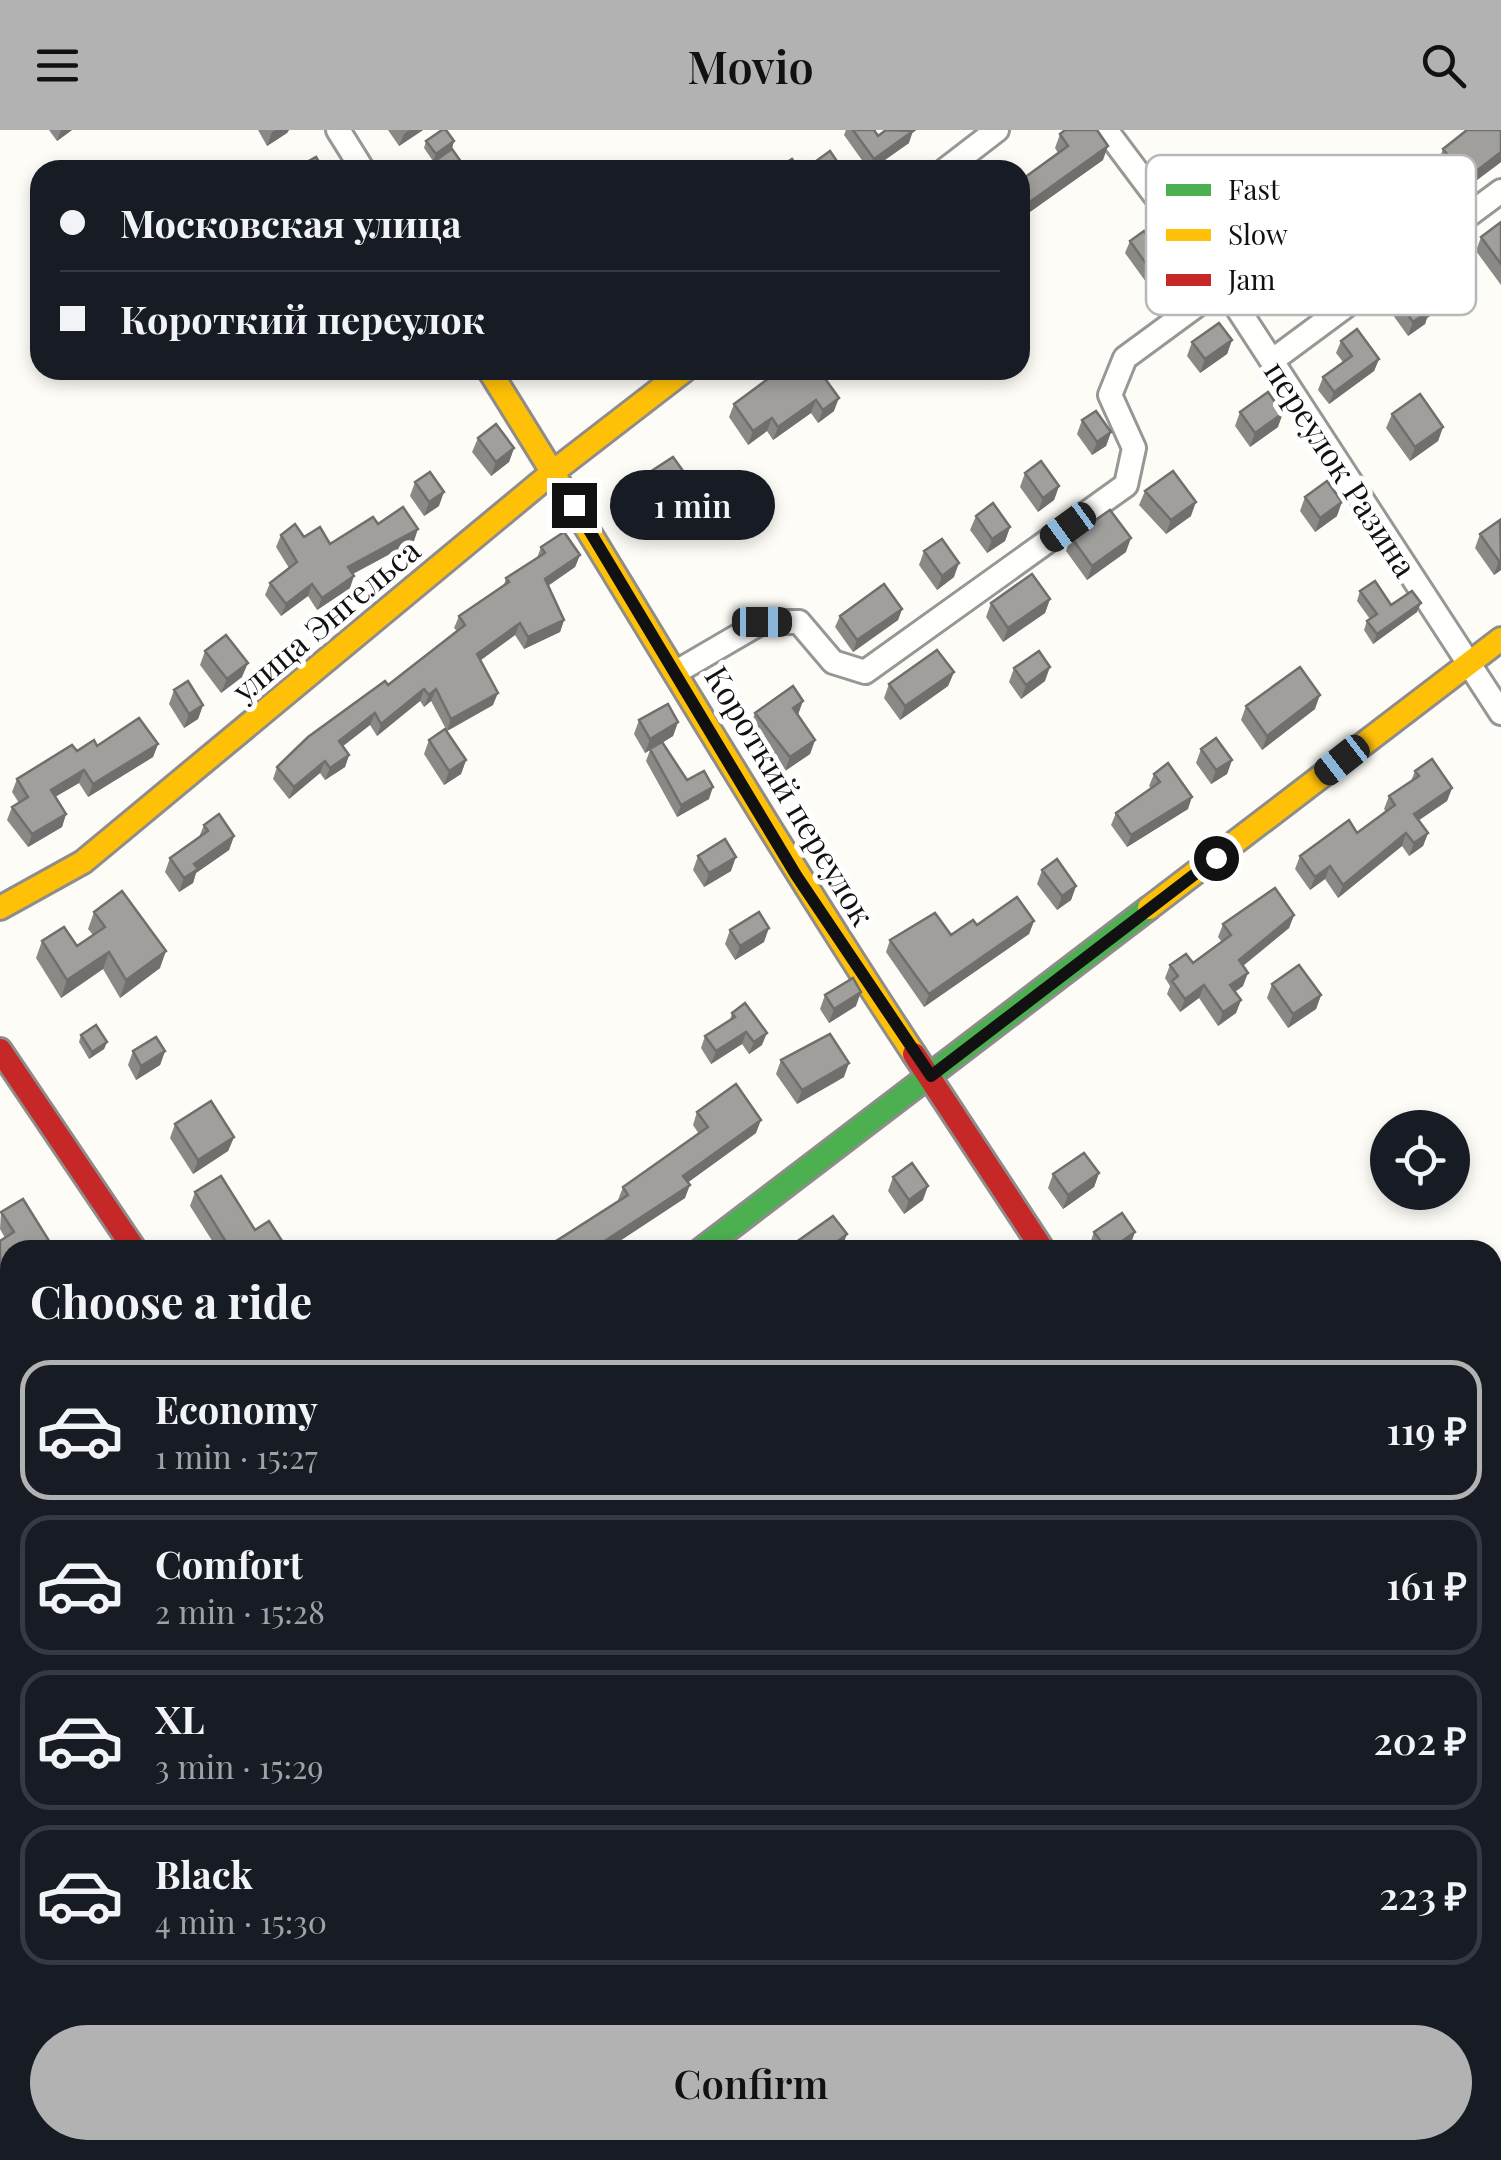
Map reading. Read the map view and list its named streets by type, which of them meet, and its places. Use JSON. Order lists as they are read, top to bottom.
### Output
{
  "streets": {
    "street": ["переулок Разина", "улица Энгельса", "Короткий переулок"]
  },
  "crossings": [
    ["улица Энгельса", "Короткий переулок"]
  ],
  "legend": ["Fast", "Slow", "Jam"],
  "page": {
    "header": "Movio",
    "banner": ["Московская улица", "Короткий переулок"],
    "bubble": "1 min",
    "heading": "Choose a ride",
    "list": [
      {
        "name": "Economy",
        "note": "1 min · 15:27",
        "value": "119 ₽"
      },
      {
        "name": "Comfort",
        "note": "2 min · 15:28",
        "value": "161 ₽"
      },
      {
        "name": "XL",
        "note": "3 min · 15:29",
        "value": "202 ₽"
      },
      {
        "name": "Black",
        "note": "4 min · 15:30",
        "value": "223 ₽"
      }
    ],
    "buttons": "Confirm"
  }
}
